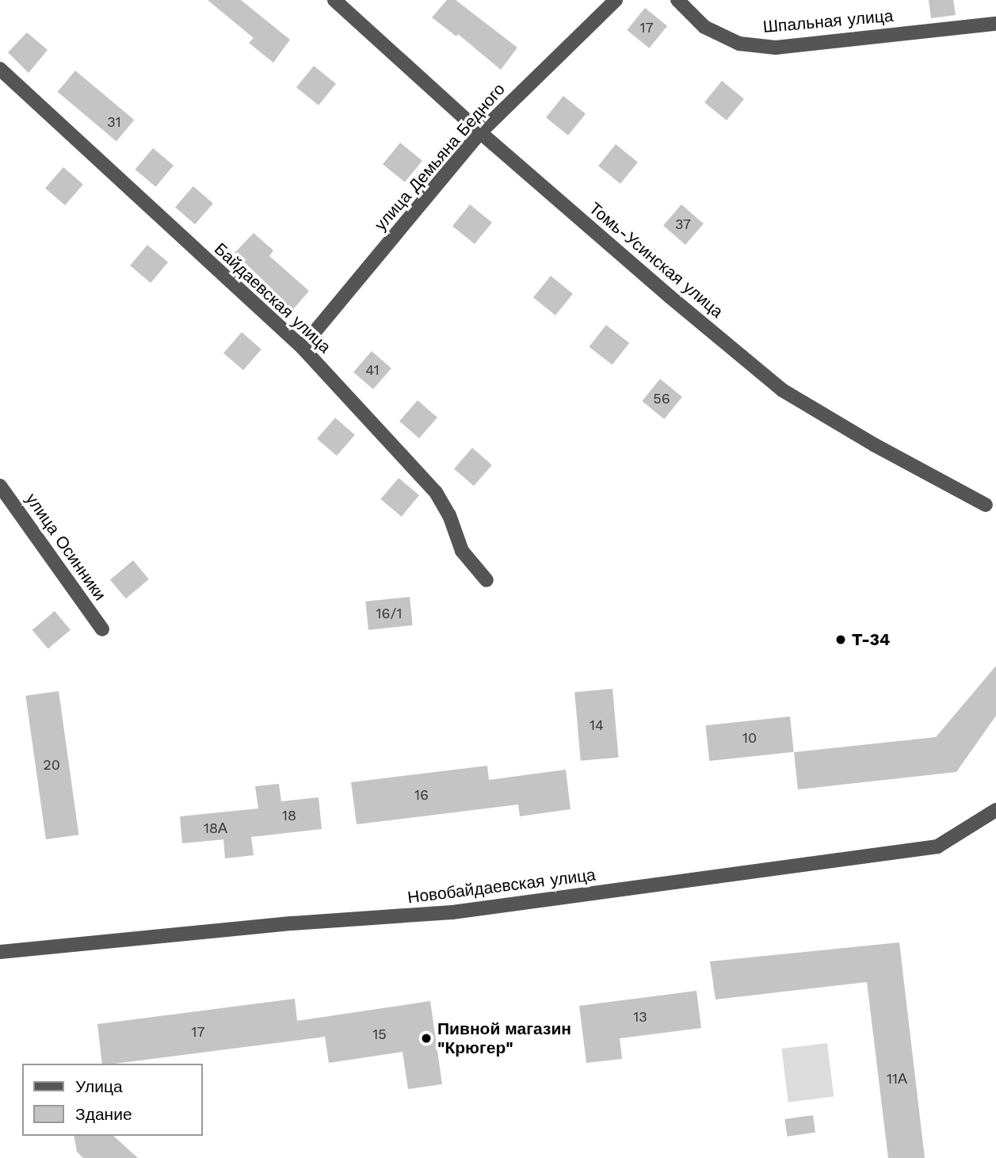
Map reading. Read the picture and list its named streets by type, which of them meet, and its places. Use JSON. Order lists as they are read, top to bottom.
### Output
{
  "streets": {
    "street": [
      "Шпальная улица",
      "улица Демьяна Бедного",
      "Томь-Усинская улица",
      "Байдаевская улица",
      "улица Осинники",
      "Новобайдаевская улица"
    ]
  },
  "crossings": [
    ["улица Демьяна Бедного", "Томь-Усинская улица"],
    ["улица Демьяна Бедного", "Байдаевская улица"]
  ],
  "places": ["T-34", "Пивной магазин \"Крюгер\""],
  "house_numbers": [
    "17",
    "31",
    "37",
    "41",
    "56",
    "16/1",
    "14",
    "10",
    "20",
    "16",
    "18",
    "18А",
    "13",
    "17",
    "15",
    "11А"
  ],
  "legend": ["Улица", "Здание"]
}
